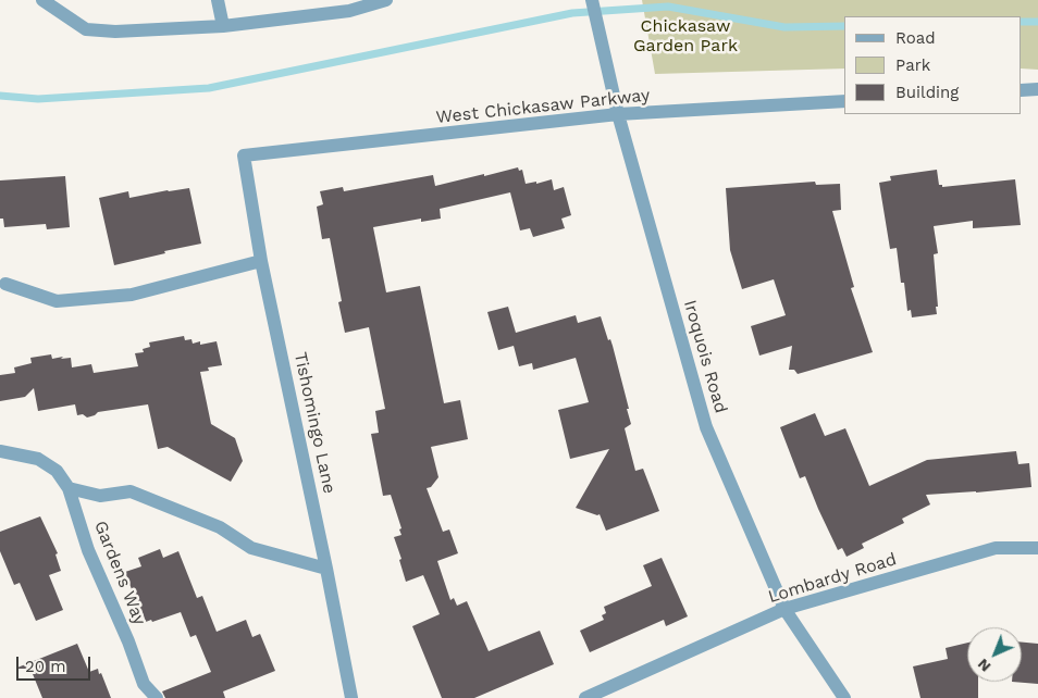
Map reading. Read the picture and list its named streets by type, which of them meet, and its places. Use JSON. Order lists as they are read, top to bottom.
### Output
{
  "streets": {
    "street": [
      "West Chickasaw Parkway",
      "Iroquois Road",
      "Tishomingo Lane",
      "Gardens Way",
      "Lombardy Road"
    ]
  },
  "crossings": [
    ["West Chickasaw Parkway", "Iroquois Road"],
    ["West Chickasaw Parkway", "Tishomingo Lane"],
    ["Iroquois Road", "Lombardy Road"]
  ],
  "parks": ["Chickasaw Garden Park"],
  "legend": ["Road", "Park", "Building"],
  "scale_bar": "20 m",
  "north": "bottom left"
}
